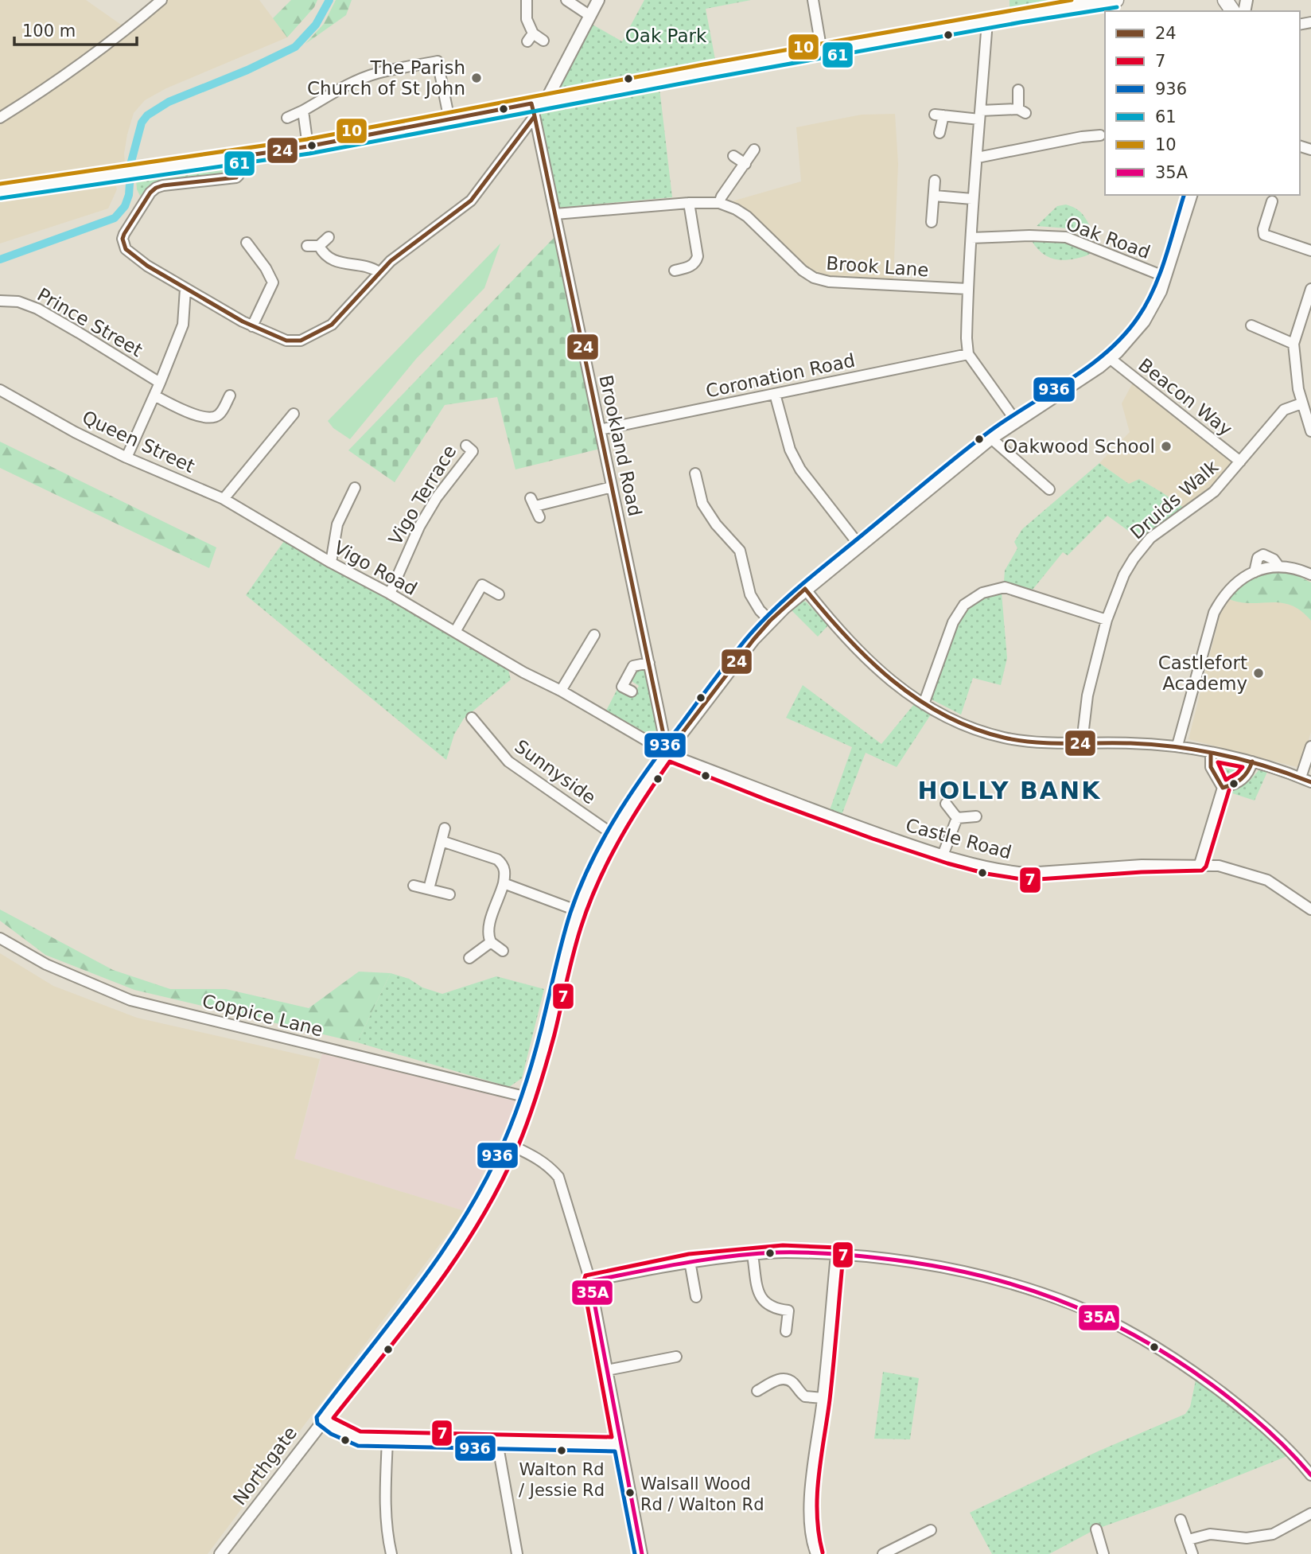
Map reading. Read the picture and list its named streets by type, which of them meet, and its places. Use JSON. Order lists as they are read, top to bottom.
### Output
{
  "streets": {
    "main road": ["Northgate"],
    "street": [
      "Oak Road",
      "Brook Lane",
      "Prince Street",
      "Coronation Road",
      "Beacon Way",
      "Queen Street",
      "Brookland Road",
      "Vigo Terrace",
      "Druids Walk",
      "Vigo Road",
      "Sunnyside",
      "Castle Road",
      "Coppice Lane"
    ]
  },
  "crossings": [
    ["Oak Road", "Northgate"],
    ["Brook Lane", "Brookland Road"],
    ["Coronation Road", "Brookland Road"],
    ["Beacon Way", "Druids Walk"],
    ["Beacon Way", "Northgate"],
    ["Queen Street", "Vigo Road"],
    ["Brookland Road", "Vigo Road"],
    ["Brookland Road", "Castle Road"],
    ["Brookland Road", "Northgate"],
    ["Vigo Terrace", "Vigo Road"],
    ["Vigo Road", "Castle Road"],
    ["Vigo Road", "Northgate"],
    ["Sunnyside", "Northgate"],
    ["Castle Road", "Northgate"],
    ["Coppice Lane", "Northgate"]
  ],
  "districts": ["HOLLY BANK"],
  "parks": ["Oak Park"],
  "places": [
    "The Parish Church of St John",
    "Oakwood School",
    "Castlefort Academy",
    "Walton Rd / Jessie Rd",
    "Walsall Wood Rd / Walton Rd"
  ],
  "lines": [
    "transit line 10",
    "transit line 61",
    "transit line 24",
    "transit line 936",
    "transit line 7",
    "transit line 35A"
  ],
  "legend": [
    "24",
    "7",
    "936",
    "61",
    "10",
    "35A"
  ],
  "scale_bar": "100 m"
}
